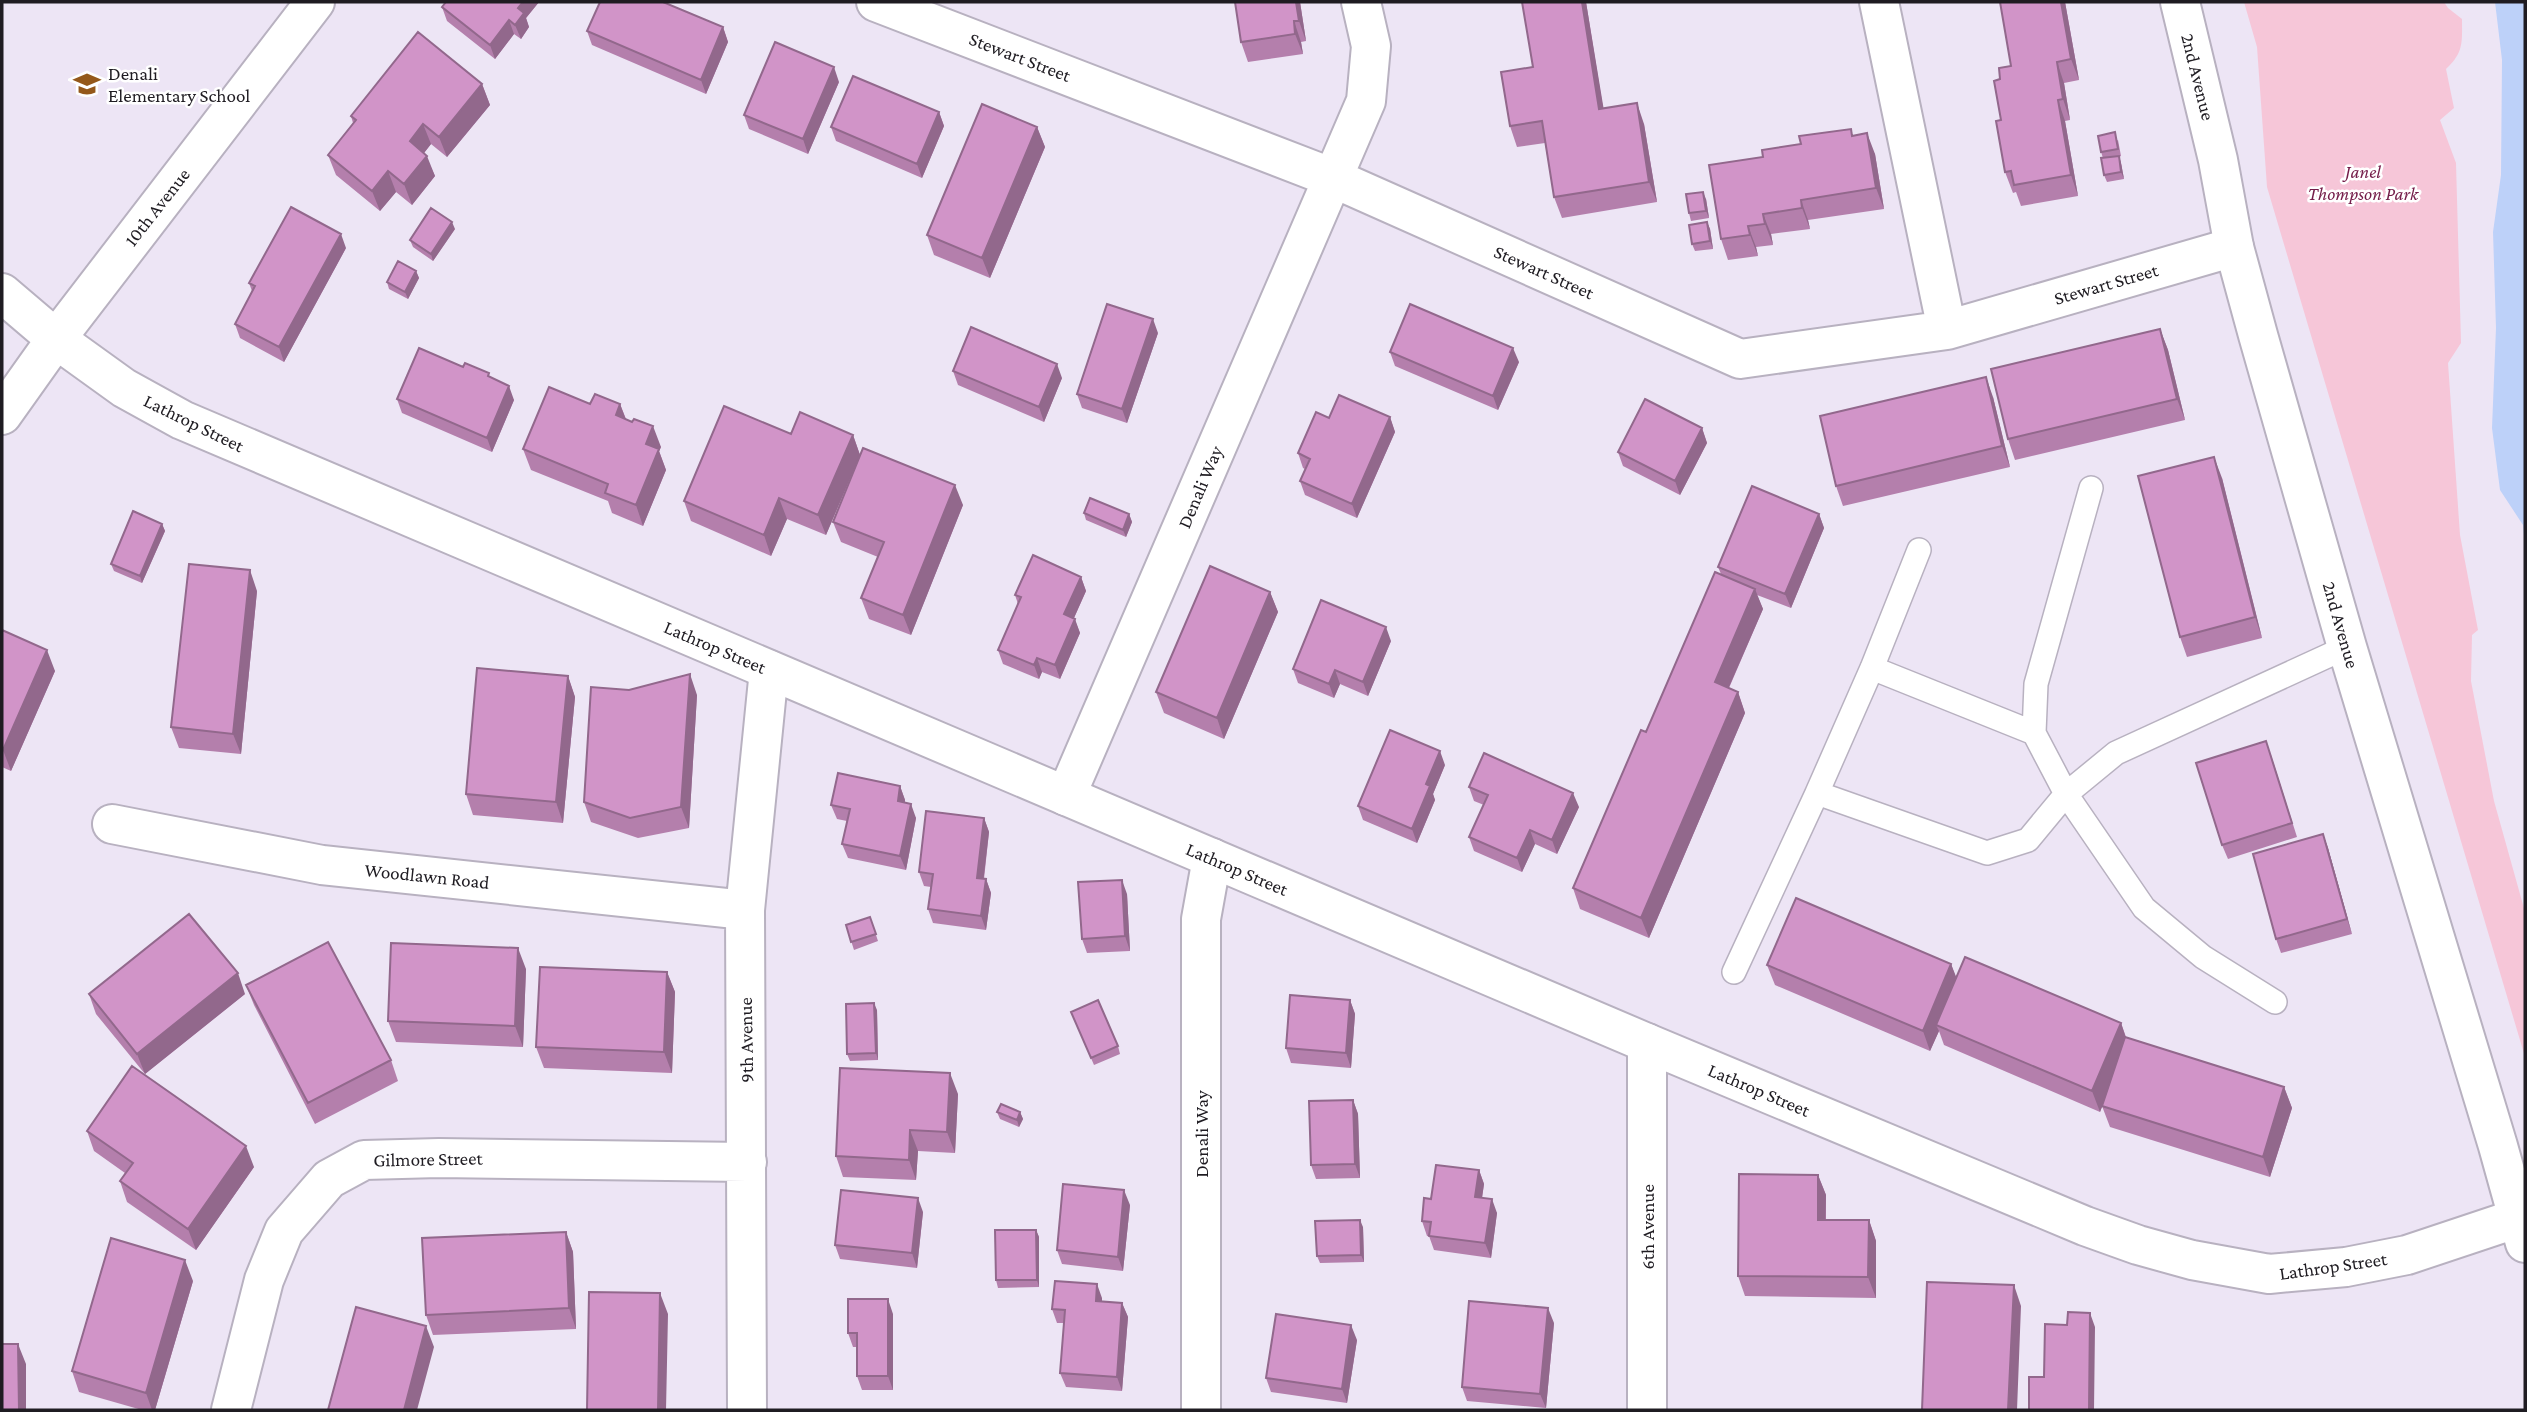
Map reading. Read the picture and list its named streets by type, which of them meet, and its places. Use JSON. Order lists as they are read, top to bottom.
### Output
{
  "streets": {
    "street": [
      "Stewart Street",
      "2nd Avenue",
      "10th Avenue",
      "Lathrop Street",
      "Denali Way",
      "Woodlawn Road",
      "9th Avenue",
      "Gilmore Street",
      "6th Avenue"
    ]
  },
  "crossings": [
    ["Stewart Street", "2nd Avenue"],
    ["Stewart Street", "Denali Way"],
    ["2nd Avenue", "Lathrop Street"],
    ["10th Avenue", "Lathrop Street"],
    ["Lathrop Street", "Denali Way"],
    ["Lathrop Street", "9th Avenue"],
    ["Lathrop Street", "6th Avenue"],
    ["Woodlawn Road", "9th Avenue"],
    ["9th Avenue", "Gilmore Street"]
  ],
  "parks": ["Janel Thompson Park"],
  "places": {
    "school or university": ["Denali Elementary School"]
  }
}
